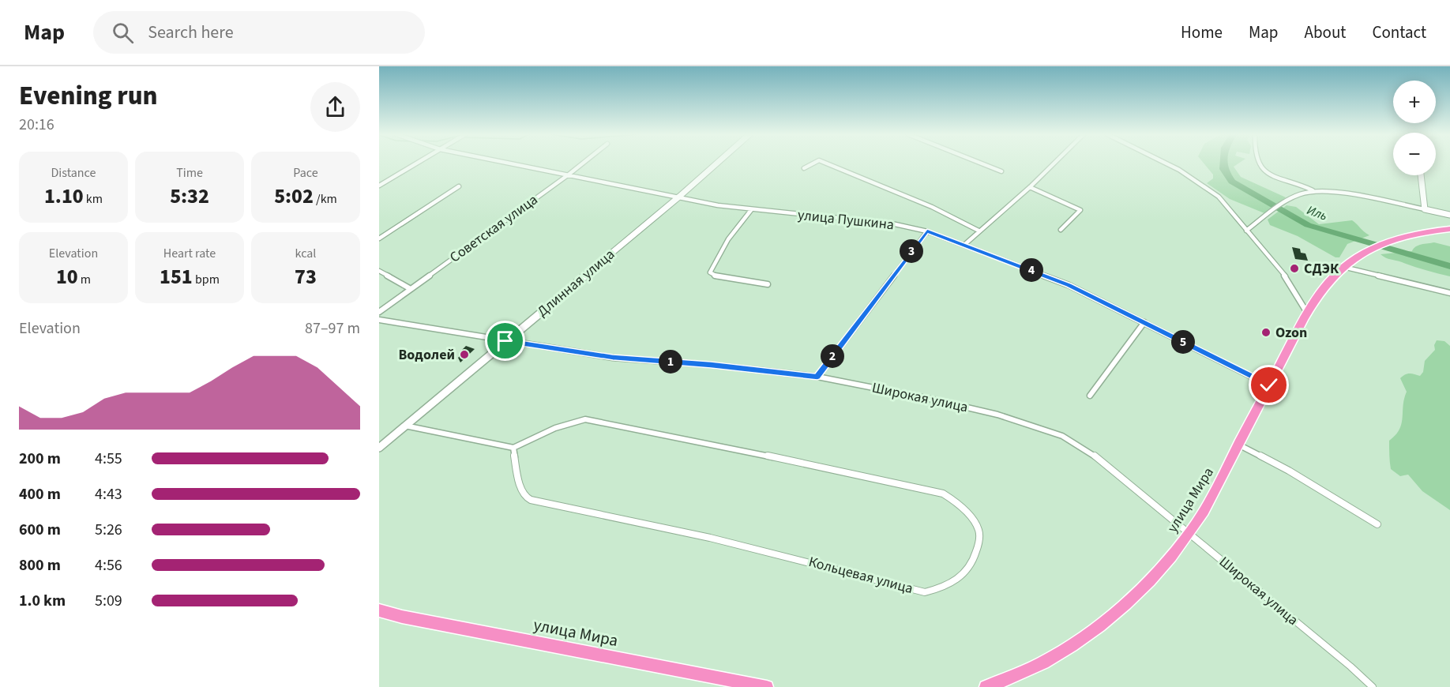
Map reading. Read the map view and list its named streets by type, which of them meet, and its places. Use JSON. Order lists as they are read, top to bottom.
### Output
{
  "streets": {
    "highway": ["улица Мира"],
    "main road": ["Длинная улица"],
    "street": [
      "улица Пушкина",
      "Советская улица",
      "Широкая улица",
      "Кольцевая улица"
    ]
  },
  "crossings": [
    ["улица Пушкина", "Советская улица"],
    ["улица Пушкина", "Длинная улица"],
    ["улица Пушкина", "улица Мира"],
    ["Длинная улица", "Широкая улица"],
    ["Широкая улица", "улица Мира"]
  ],
  "water": ["Иль"],
  "places": ["СДЭК", "Ozon", "Водолей"],
  "page": {
    "header": "Map",
    "search": "Search here",
    "nav": [
      "Home",
      "Map",
      "About",
      "Contact"
    ],
    "heading": ["Evening run", "20:16"],
    "map_buttons": ["+", "−"],
    "stats": [
      ["Distance", "1.10 km"],
      ["Time", "5:32"],
      ["Pace", "5:02 /km"],
      ["Elevation", "10 m"],
      ["Heart rate", "151 bpm"],
      ["kcal", "73"]
    ],
    "pins": [
      "3",
      "4",
      "5",
      "2",
      "1"
    ],
    "chart": ["Elevation", "87–97 m"],
    "list": [
      {
        "name": "200 m",
        "note": "4:55"
      },
      {
        "name": "400 m",
        "note": "4:43"
      },
      {
        "name": "600 m",
        "note": "5:26"
      },
      {
        "name": "800 m",
        "note": "4:56"
      },
      {
        "name": "1.0 km",
        "note": "5:09"
      }
    ]
  }
}
